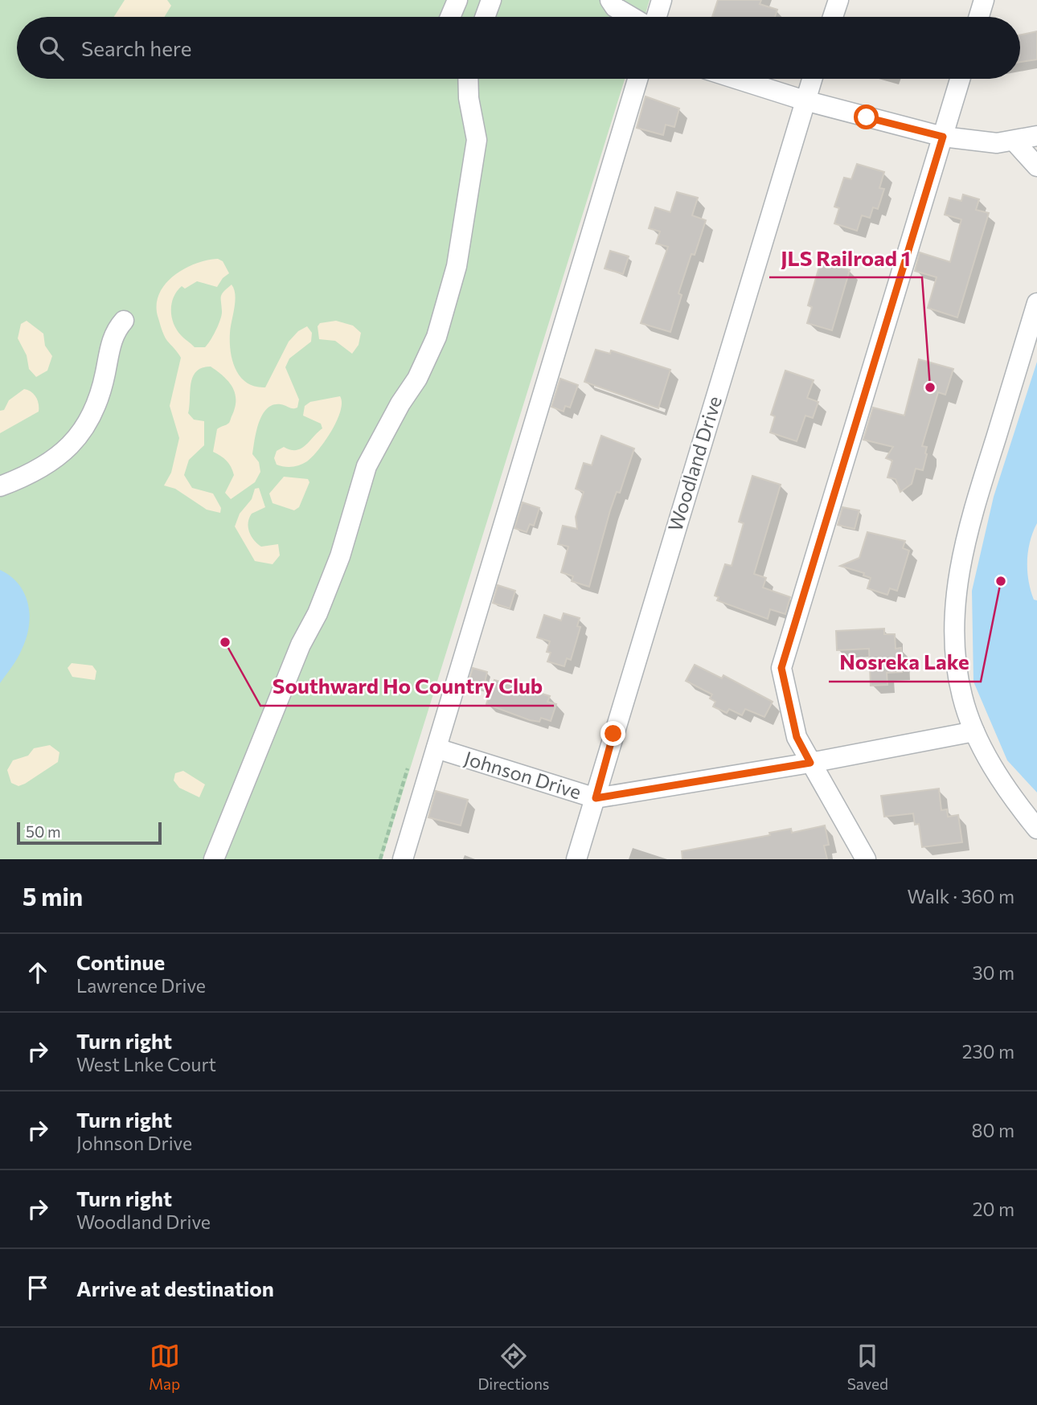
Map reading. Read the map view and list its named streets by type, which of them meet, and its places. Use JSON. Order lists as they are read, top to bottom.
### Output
{
  "streets": {
    "street": ["Woodland Drive", "Johnson Drive"]
  },
  "crossings": [
    ["Woodland Drive", "Johnson Drive"]
  ],
  "places": ["JLS Railroad 1", "Nosreka Lake", "Southward Ho Country Club"],
  "scale_bar": "50 m",
  "page": {
    "search": "Search here",
    "scale": "50 m",
    "heading": ["5 min", "Walk · 360 m"],
    "list": [
      ["Continue", "Lawrence Drive", "30 m"],
      ["Turn right", "West Lnke Court", "230 m"],
      ["Turn right", "Johnson Drive", "80 m"],
      ["Turn right", "Woodland Drive", "20 m"],
      "Arrive at destination"
    ],
    "nav": ["Map", "Directions", "Saved"]
  }
}
